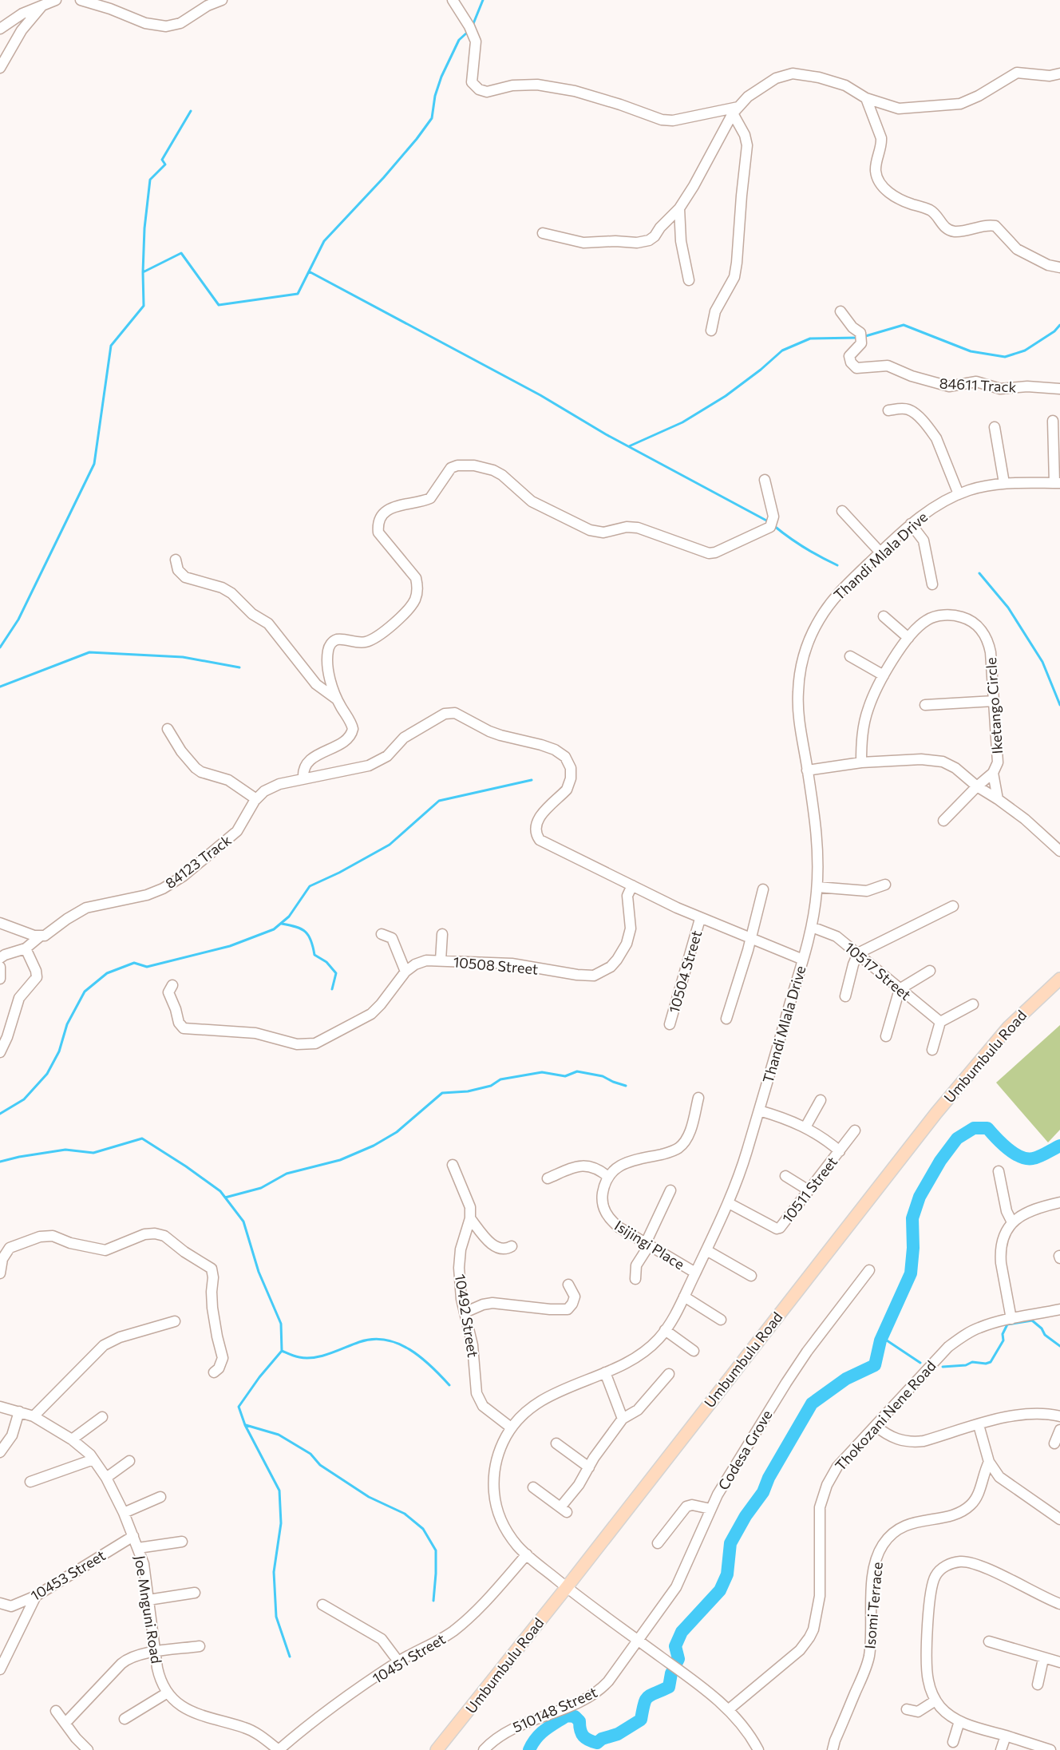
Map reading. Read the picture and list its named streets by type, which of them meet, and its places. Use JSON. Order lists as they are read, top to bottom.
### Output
{
  "streets": {
    "main road": ["Umbumbulu Road"],
    "street": [
      "84611 Track",
      "Thandi Mlala Drive",
      "Iketango Circle",
      "84123 Track",
      "10508 Street",
      "10517 Street",
      "10504 Street",
      "10511 Street",
      "Isijingi Place",
      "10492 Street",
      "Thokozani Nene Road",
      "Codesa Grove",
      "10453 Street",
      "Isomi Terrace",
      "Joe Mnguni Road",
      "10451 Street",
      "510148 Street"
    ]
  },
  "crossings": [
    ["Thandi Mlala Drive", "10517 Street"],
    ["Thandi Mlala Drive", "Umbumbulu Road"],
    ["Thandi Mlala Drive", "10511 Street"],
    ["Thandi Mlala Drive", "Isijingi Place"],
    ["Thandi Mlala Drive", "10492 Street"],
    ["Thandi Mlala Drive", "Thokozani Nene Road"],
    ["Thandi Mlala Drive", "Codesa Grove"],
    ["Thandi Mlala Drive", "10451 Street"],
    ["Thandi Mlala Drive", "510148 Street"],
    ["84123 Track", "10508 Street"],
    ["Codesa Grove", "510148 Street"],
    ["10453 Street", "Joe Mnguni Road"],
    ["Joe Mnguni Road", "10451 Street"]
  ]
}
